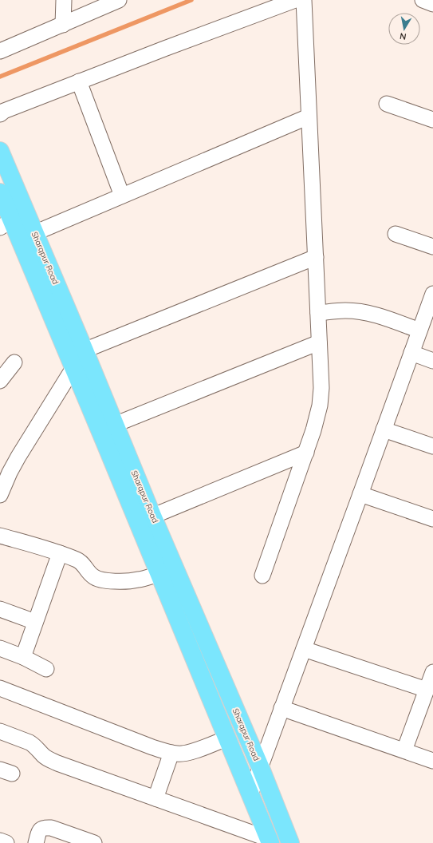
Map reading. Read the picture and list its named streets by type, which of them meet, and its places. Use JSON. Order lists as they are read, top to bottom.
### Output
{
  "streets": {
    "main road": ["Sharqpur Road"]
  },
  "north": "bottom"
}
